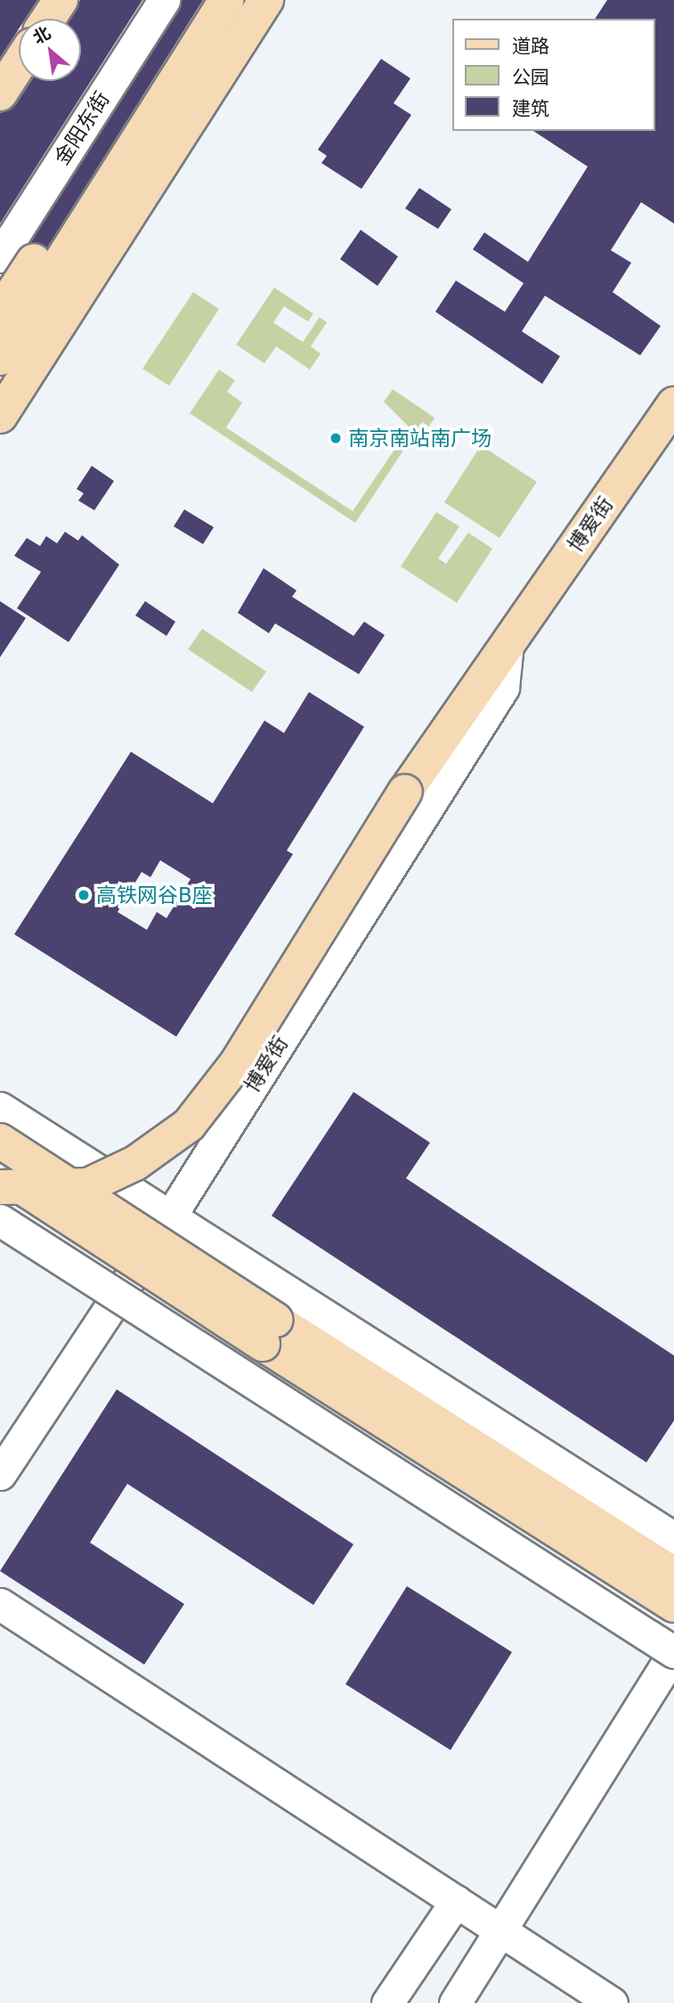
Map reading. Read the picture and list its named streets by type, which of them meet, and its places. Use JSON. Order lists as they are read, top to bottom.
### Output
{
  "streets": {
    "main road": ["博爱街"],
    "street": ["金阳东街"]
  },
  "places": ["南京南站南广场", "高铁网谷B座"],
  "legend": ["道路", "公园", "建筑"],
  "north": "top left"
}
